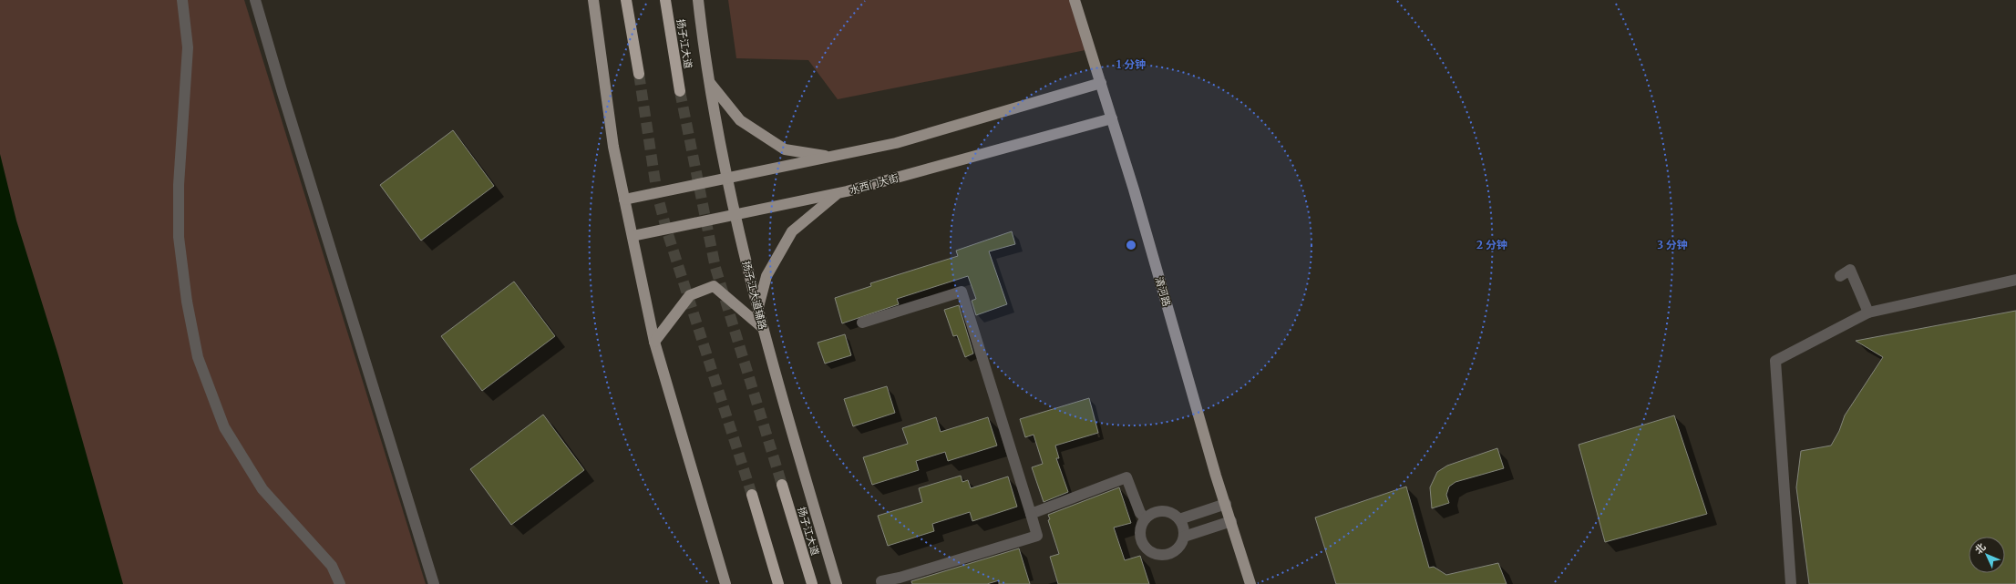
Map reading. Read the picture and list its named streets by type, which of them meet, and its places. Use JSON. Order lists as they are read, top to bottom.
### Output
{
  "streets": {
    "highway": ["扬子江大道"],
    "main road": ["水西门大街", "清河路", "扬子江大道辅路"]
  },
  "crossings": [
    ["水西门大街", "清河路"],
    ["水西门大街", "扬子江大道辅路"]
  ],
  "north": "top left",
  "rings": ["1 分钟", "2 分钟", "3 分钟"]
}
